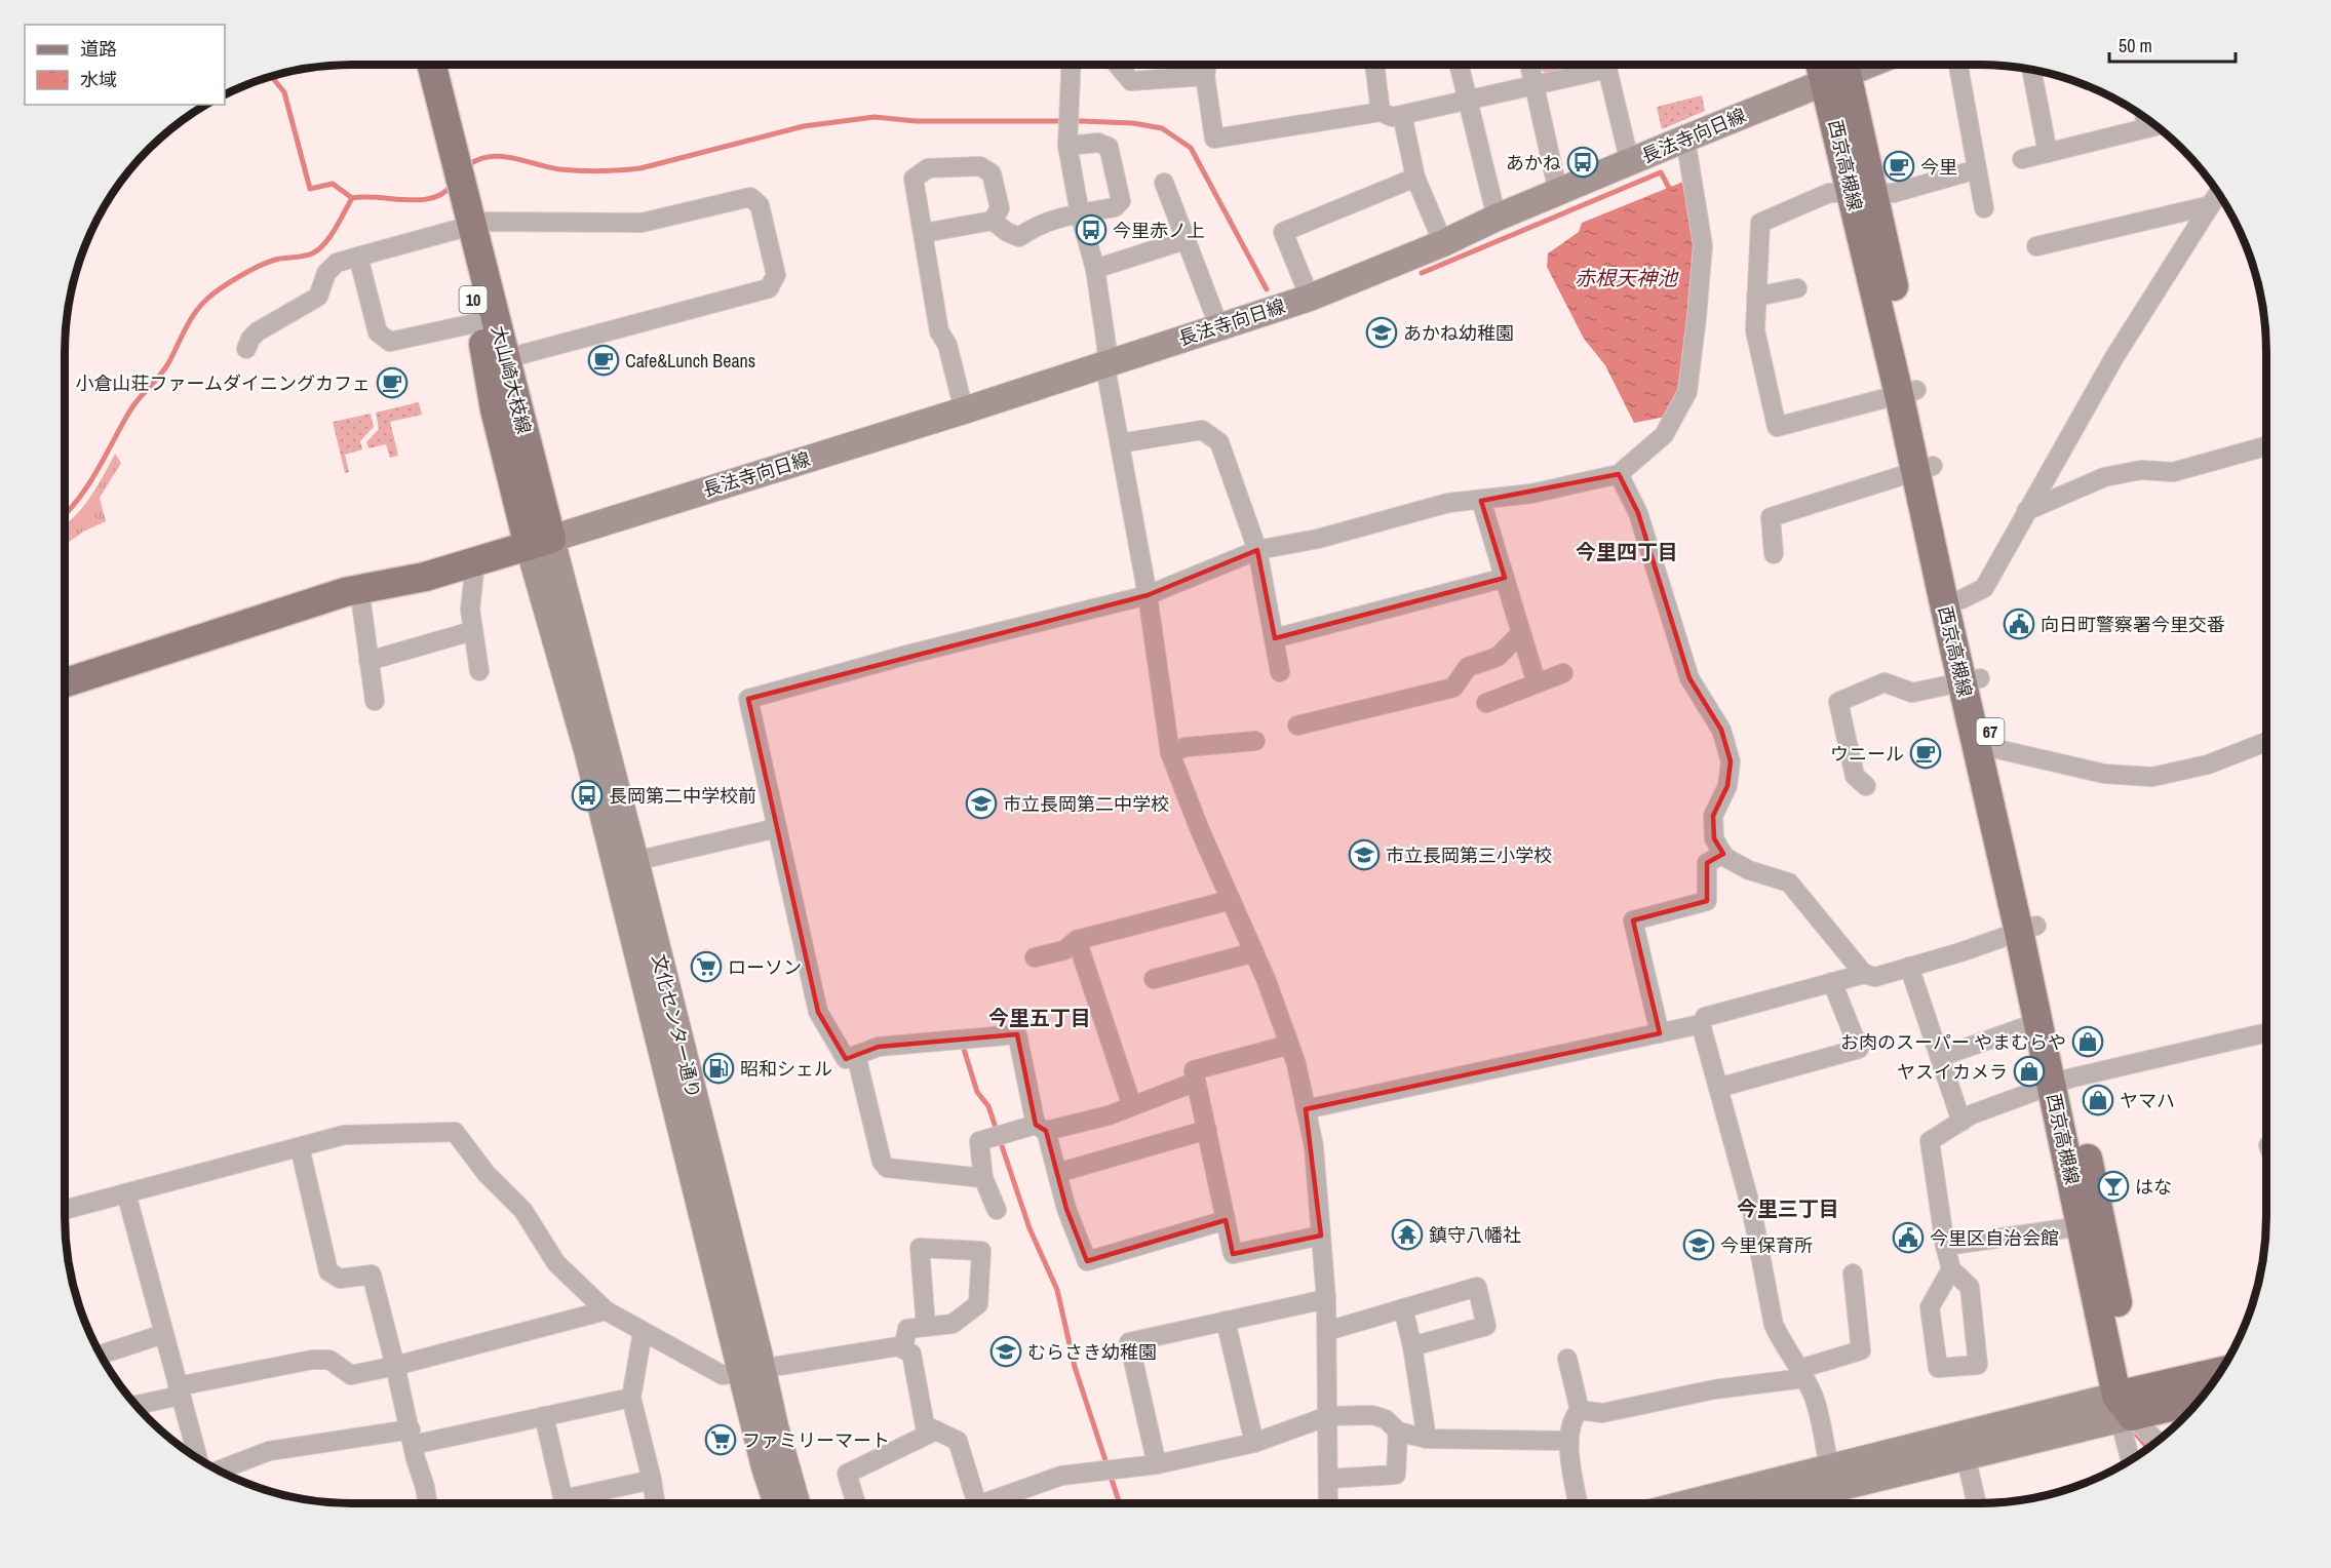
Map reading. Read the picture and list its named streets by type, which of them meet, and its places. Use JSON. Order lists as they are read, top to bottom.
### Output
{
  "streets": {
    "main road": [
      "西京高槻線",
      "10",
      "大山崎大枝線",
      "67"
    ],
    "street": ["長法寺向日線", "文化センター通り"]
  },
  "crossings": [
    ["長法寺向日線", "西京高槻線"],
    ["長法寺向日線", "大山崎大枝線"],
    ["長法寺向日線", "文化センター通り"],
    ["大山崎大枝線", "文化センター通り"]
  ],
  "districts": ["今里四丁目", "今里五丁目", "今里三丁目"],
  "water": ["赤根天神池"],
  "places": {
    "bus stop": ["あかね", "今里赤ノ上", "長岡第二中学校前"],
    "cafe": [
      "今里",
      "Cafe&Lunch Beans",
      "小倉山荘ファームダイニングカフェ",
      "ウニール"
    ],
    "school or university": [
      "あかね幼稚園",
      "市立長岡第二中学校",
      "市立長岡第三小学校",
      "今里保育所",
      "むらさき幼稚園"
    ],
    "public building": ["向日町警察署今里交番", "今里区自治会館"],
    "supermarket": ["ローソン", "ファミリーマート"],
    "shop": ["お肉のスーパー やまむらや", "ヤスイカメラ", "ヤマハ"],
    "fuel station": ["昭和シェル"],
    "bar": ["はな"],
    "temple": ["鎮守八幡社"]
  },
  "legend": ["道路", "水域"],
  "scale_bar": "50 m"
}
